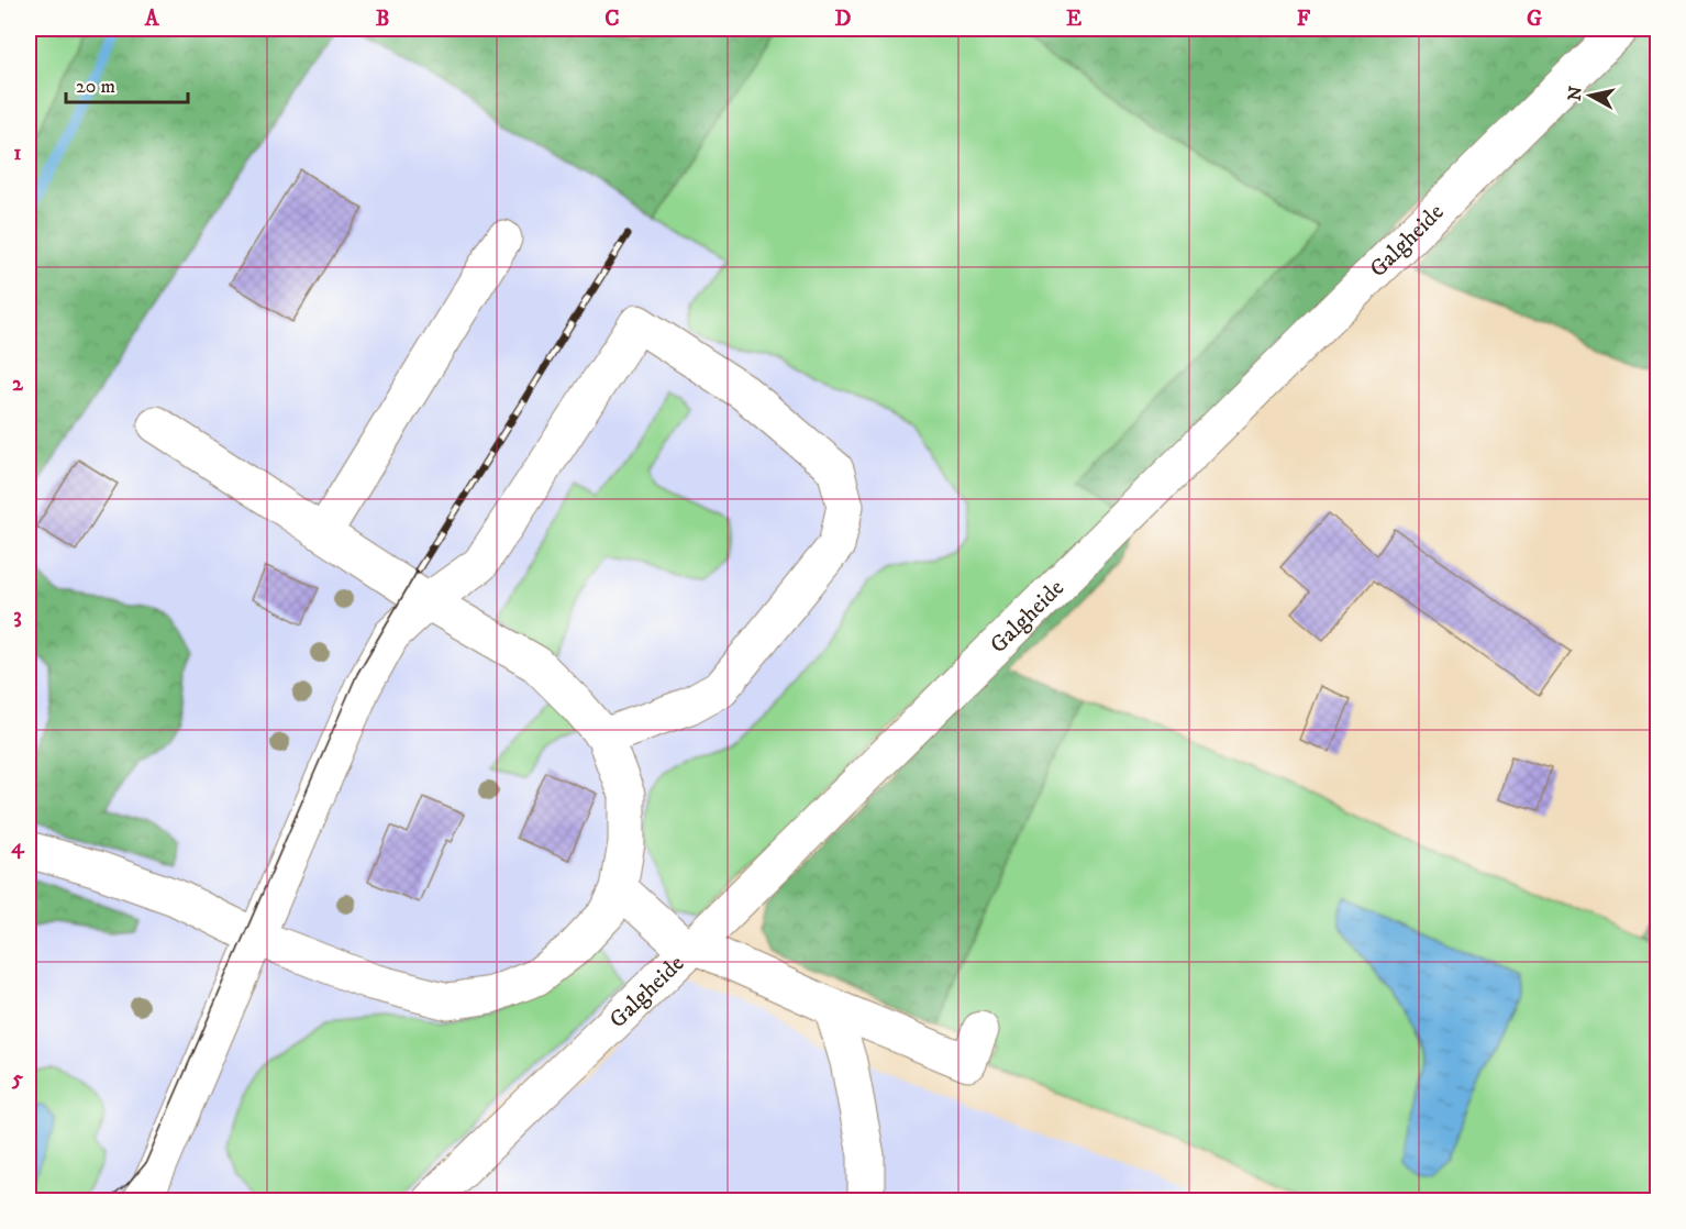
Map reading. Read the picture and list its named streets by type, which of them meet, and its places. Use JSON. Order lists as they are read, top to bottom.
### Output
{
  "streets": {
    "street": ["Galgheide"]
  },
  "scale_bar": "20 m",
  "north": "left",
  "grid": {
    "columns": [
      "A",
      "B",
      "C",
      "D",
      "E",
      "F",
      "G"
    ],
    "rows": [
      "1",
      "2",
      "3",
      "4",
      "5"
    ]
  }
}
